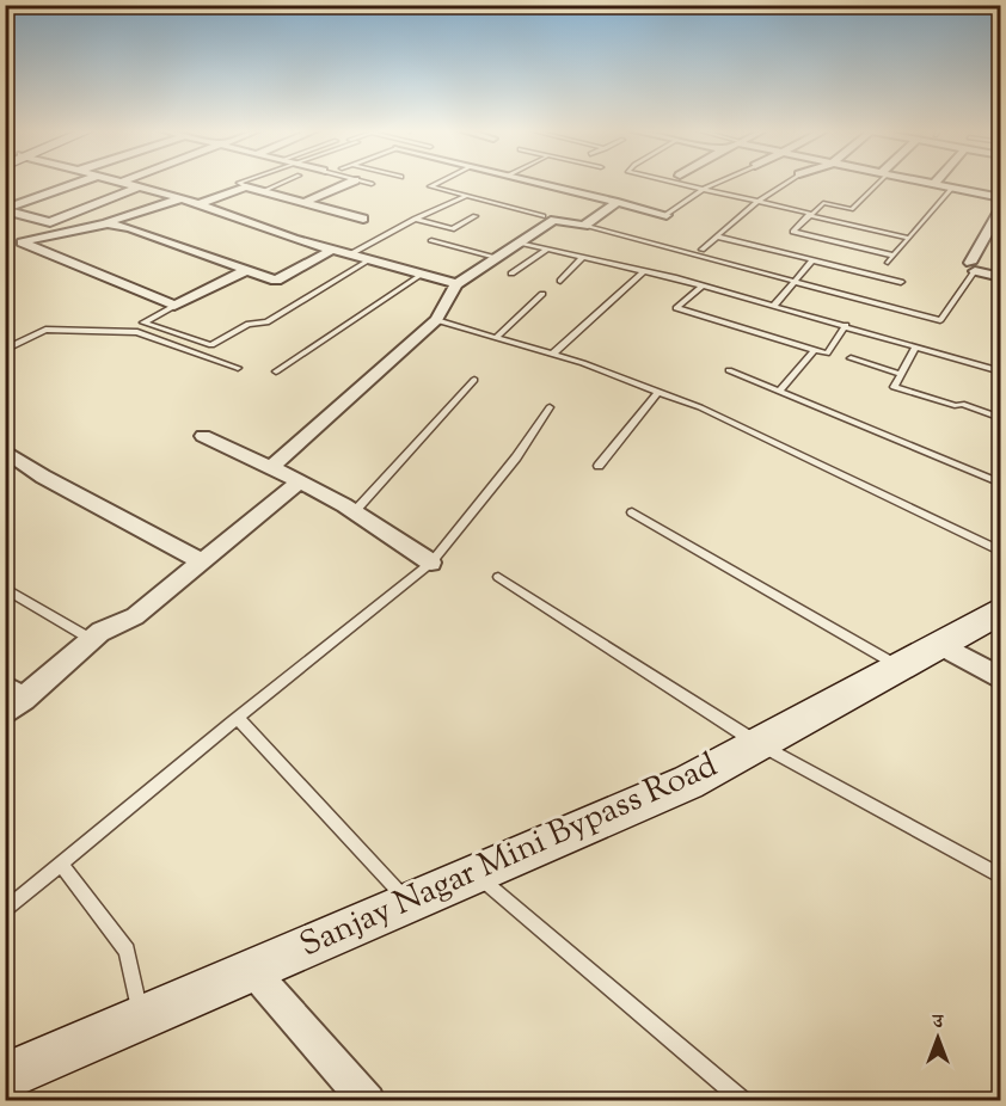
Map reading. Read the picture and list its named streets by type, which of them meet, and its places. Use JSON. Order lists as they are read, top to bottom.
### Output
{
  "streets": {
    "street": ["Sanjay Nagar Mini Bypass Road"]
  },
  "north": "top"
}
